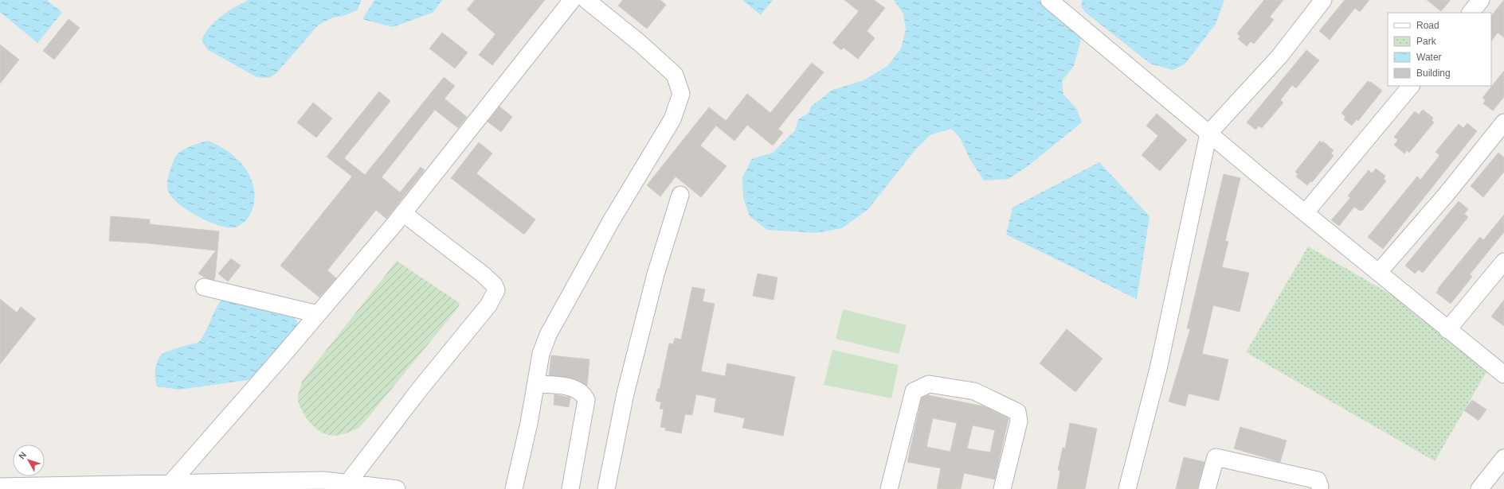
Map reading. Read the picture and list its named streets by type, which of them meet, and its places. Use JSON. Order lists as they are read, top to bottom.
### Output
{
  "legend": [
    "Road",
    "Park",
    "Water",
    "Building"
  ],
  "north": "top left"
}
